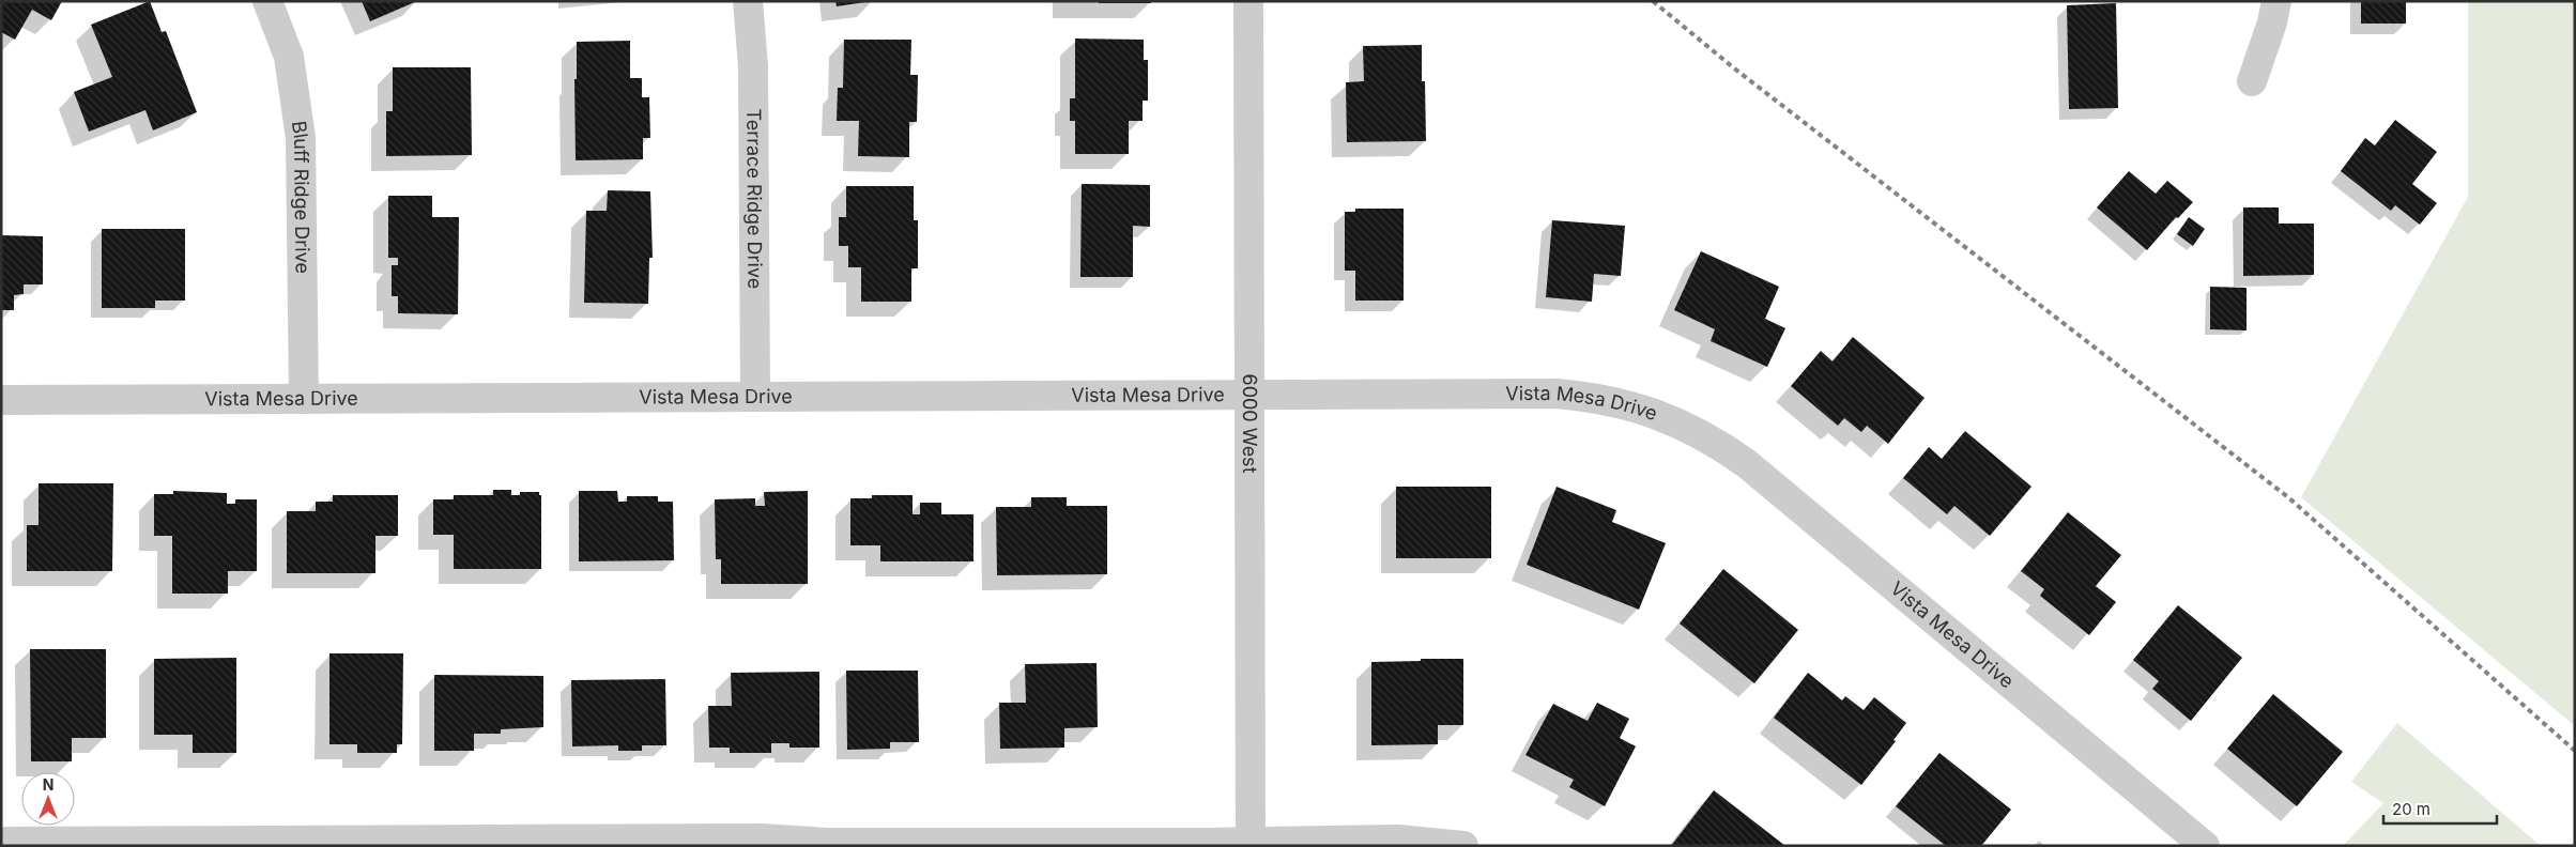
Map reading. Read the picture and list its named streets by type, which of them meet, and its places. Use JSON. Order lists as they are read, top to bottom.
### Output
{
  "streets": {
    "street": [
      "Bluff Ridge Drive",
      "Terrace Ridge Drive",
      "Vista Mesa Drive",
      "6000 West"
    ]
  },
  "crossings": [
    ["Bluff Ridge Drive", "Vista Mesa Drive"],
    ["Terrace Ridge Drive", "Vista Mesa Drive"],
    ["Vista Mesa Drive", "6000 West"]
  ],
  "scale_bar": "20 m",
  "north": "top"
}
